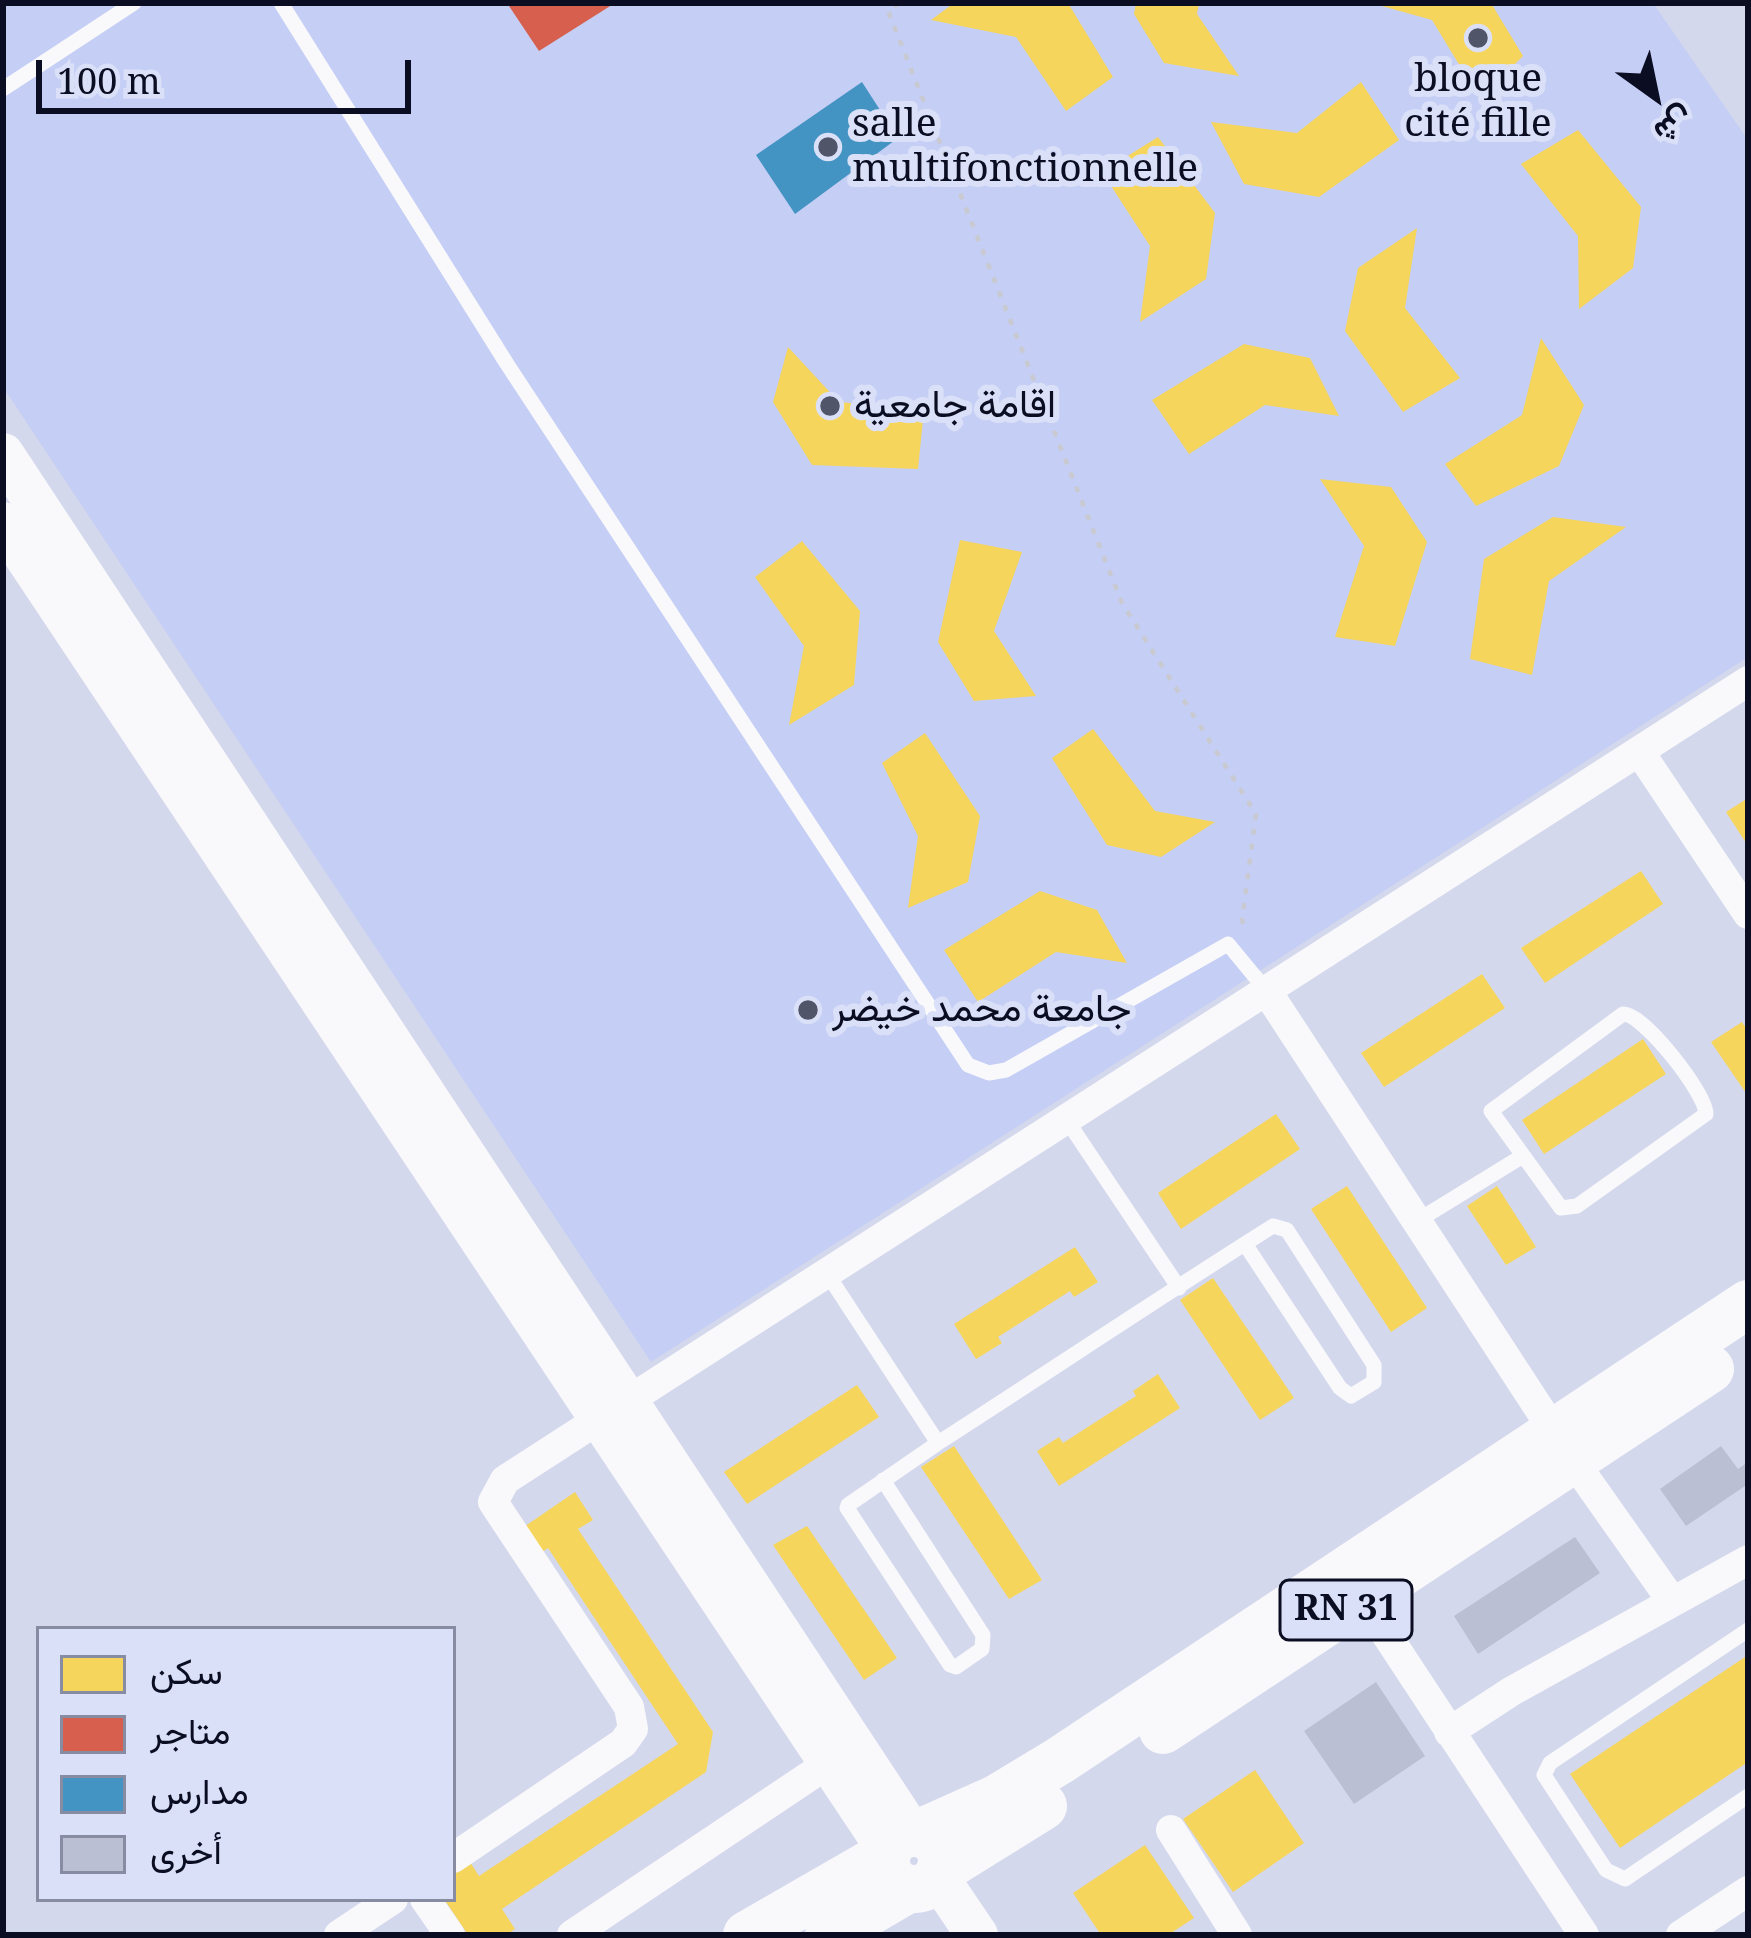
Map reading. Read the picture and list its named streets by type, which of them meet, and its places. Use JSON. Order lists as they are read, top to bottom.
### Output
{
  "streets": {
    "main road": ["RN 31"]
  },
  "places": [
    "bloque cité fille",
    "salle multifonctionnelle",
    "اقامة جامعية",
    "جامعة محمد خيضر"
  ],
  "legend": [
    "سكن",
    "متاجر",
    "مدارس",
    "أخرى"
  ],
  "scale_bar": "100 m",
  "north": "bottom right"
}
